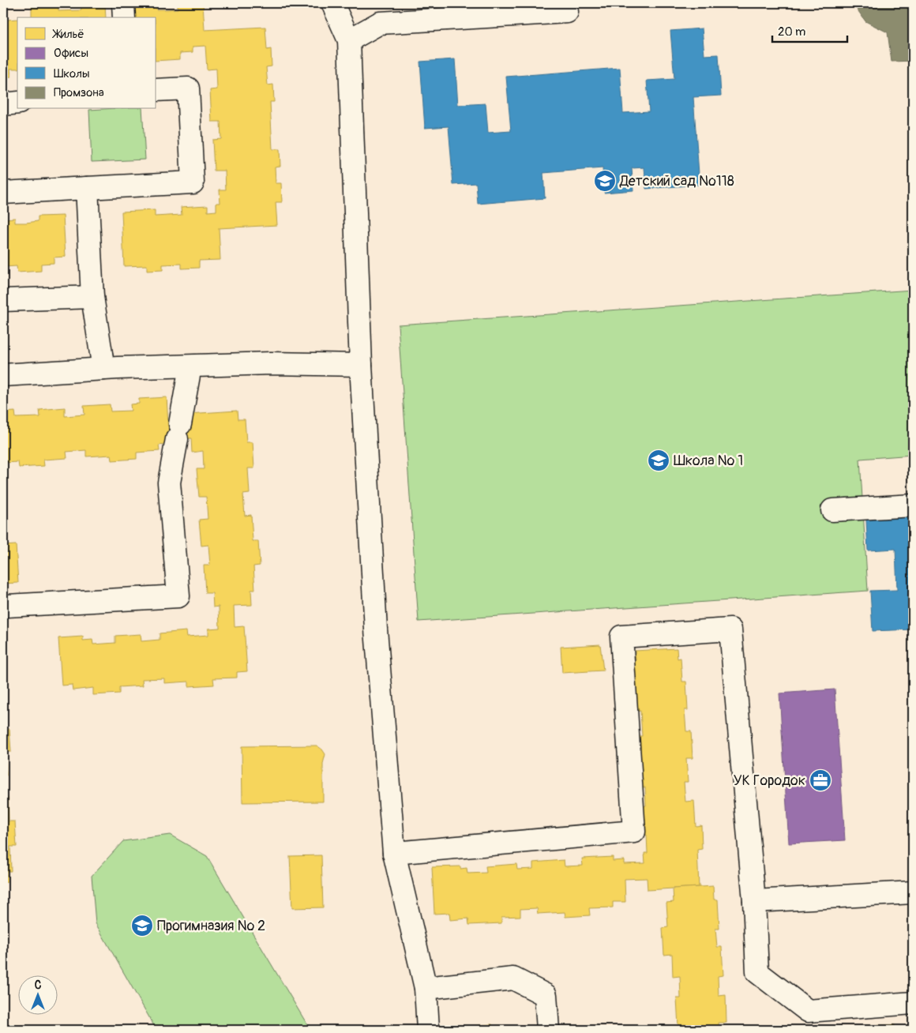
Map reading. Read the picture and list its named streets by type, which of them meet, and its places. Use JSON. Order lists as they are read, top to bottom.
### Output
{
  "places": {
    "school or university": ["Детский сад №118", "Школа № 1", "Прогимназия № 2"],
    "office": ["УК Городок"]
  },
  "legend": [
    "Жильё",
    "Офисы",
    "Школы",
    "Промзона"
  ],
  "scale_bar": "20 m",
  "north": "top"
}
